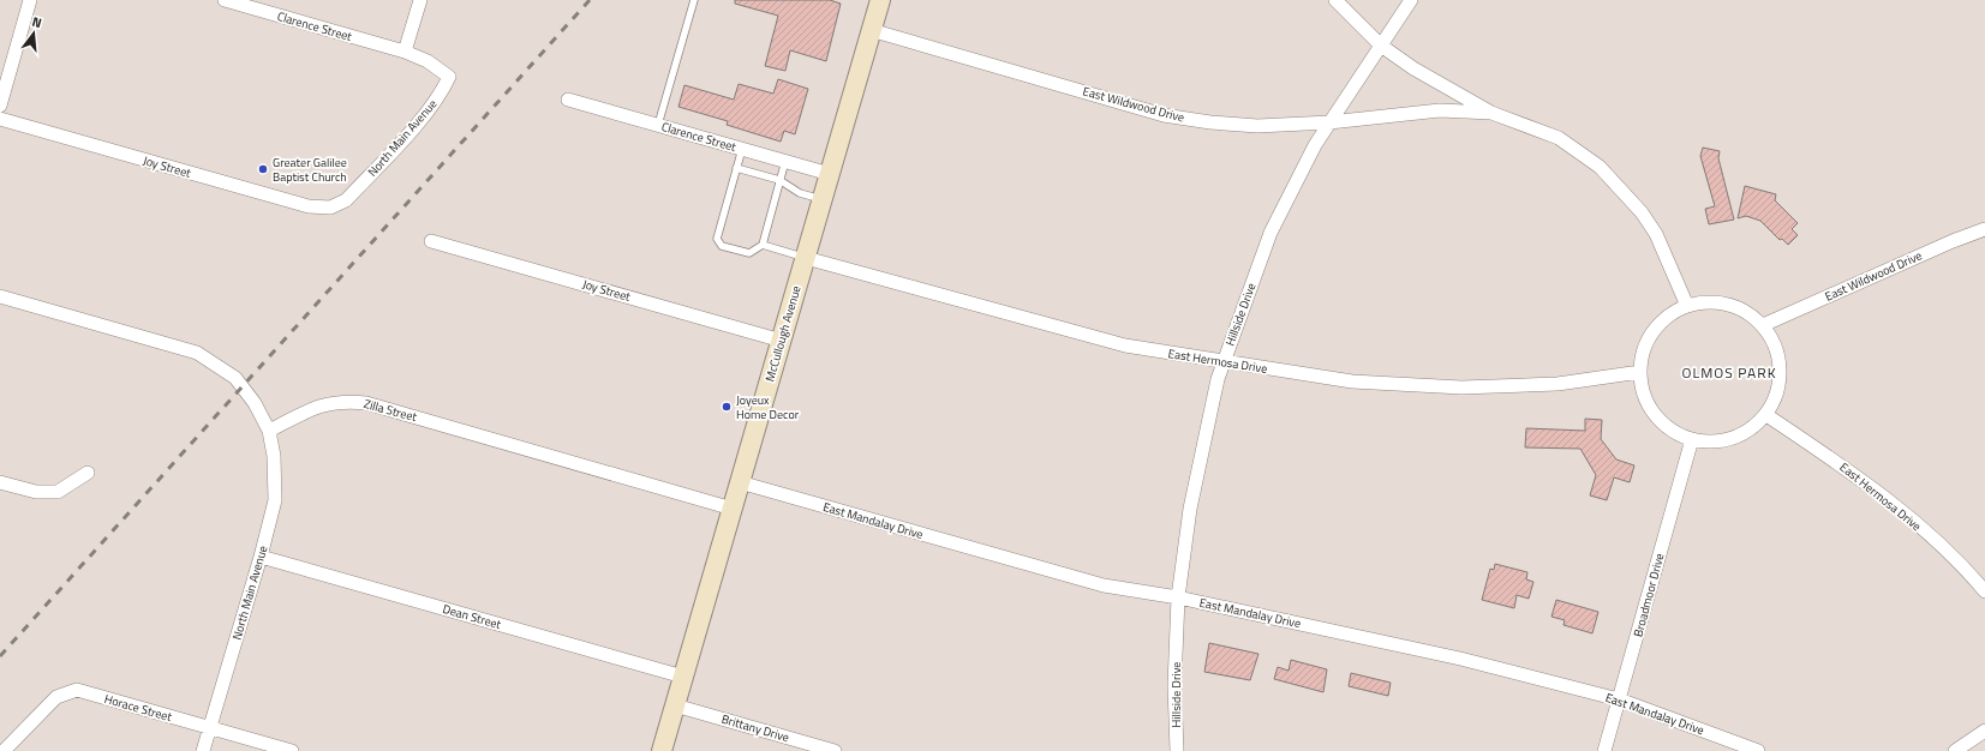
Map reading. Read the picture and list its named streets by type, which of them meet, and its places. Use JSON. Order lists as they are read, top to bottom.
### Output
{
  "streets": {
    "main road": ["McCullough Avenue"],
    "street": [
      "Clarence Street",
      "East Wildwood Drive",
      "North Main Avenue",
      "Joy Street",
      "Hillside Drive",
      "East Hermosa Drive",
      "Zilla Street",
      "East Mandalay Drive",
      "Broadmoor Drive",
      "Dean Street",
      "Horace Street",
      "Brittany Drive"
    ]
  },
  "crossings": [
    ["Clarence Street", "North Main Avenue"],
    ["Clarence Street", "McCullough Avenue"],
    ["East Wildwood Drive", "Hillside Drive"],
    ["East Wildwood Drive", "McCullough Avenue"],
    ["East Wildwood Drive", "East Hermosa Drive"],
    ["East Wildwood Drive", "Broadmoor Drive"],
    ["North Main Avenue", "Joy Street"],
    ["North Main Avenue", "Zilla Street"],
    ["North Main Avenue", "Dean Street"],
    ["North Main Avenue", "Horace Street"],
    ["Joy Street", "McCullough Avenue"],
    ["Hillside Drive", "East Hermosa Drive"],
    ["Hillside Drive", "East Mandalay Drive"],
    ["McCullough Avenue", "East Hermosa Drive"],
    ["McCullough Avenue", "Zilla Street"],
    ["McCullough Avenue", "East Mandalay Drive"],
    ["McCullough Avenue", "Dean Street"],
    ["McCullough Avenue", "Brittany Drive"],
    ["East Hermosa Drive", "Broadmoor Drive"],
    ["East Mandalay Drive", "Broadmoor Drive"]
  ],
  "districts": ["OLMOS PARK"],
  "places": ["Greater Galilee Baptist Church", "Joyeux Home Decor"],
  "north": "top"
}
